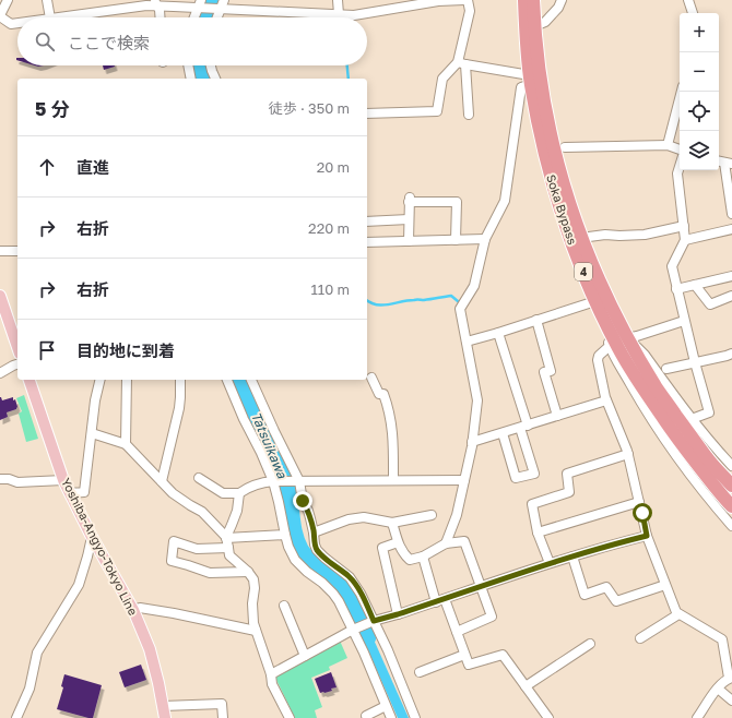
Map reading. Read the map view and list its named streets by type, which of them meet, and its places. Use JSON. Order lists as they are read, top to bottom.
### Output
{
  "streets": {
    "highway": ["Soka Bypass", "4"],
    "main road": ["Yoshiba-Angyo-Tokyo Line"]
  },
  "water": ["Tatsuikawa"],
  "page": {
    "map_buttons": ["+", "−"],
    "search": "ここで検索",
    "heading": ["5 分", "徒歩 · 350 m"],
    "list": [
      ["直進", "20 m"],
      ["右折", "220 m"],
      ["右折", "110 m"],
      "目的地に到着"
    ]
  }
}
